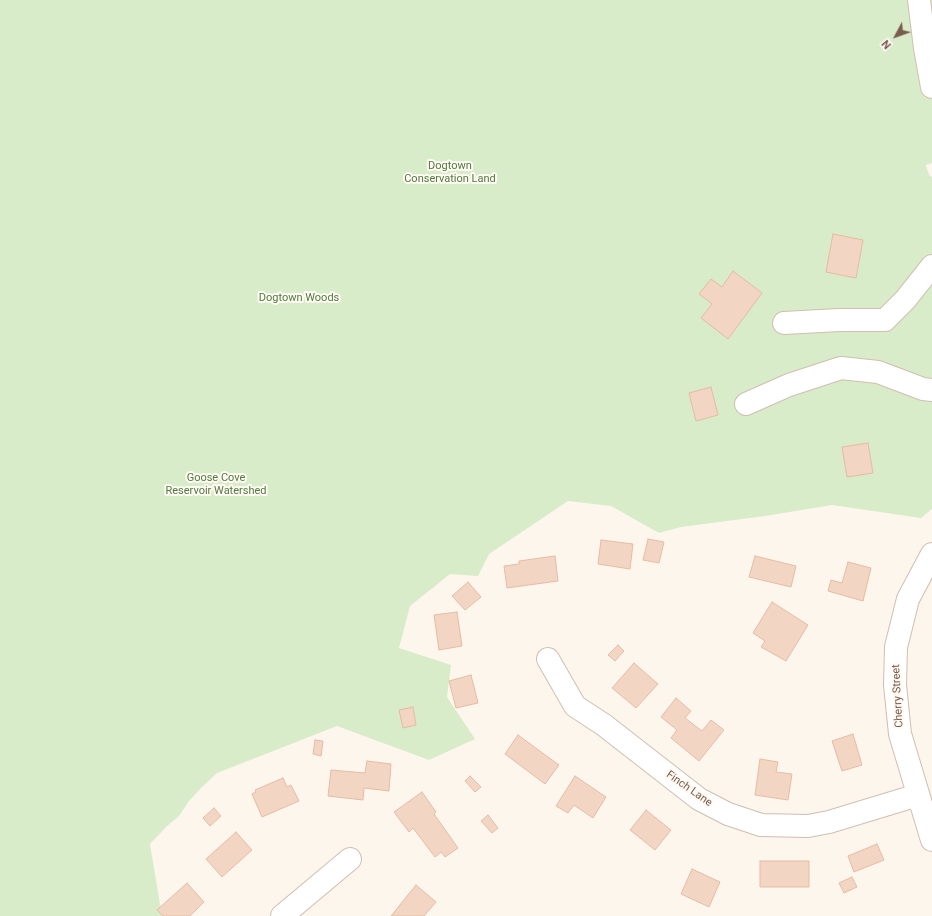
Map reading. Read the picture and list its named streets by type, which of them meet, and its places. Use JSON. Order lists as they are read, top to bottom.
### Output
{
  "streets": {
    "street": ["Cherry Street", "Finch Lane"]
  },
  "crossings": [
    ["Cherry Street", "Finch Lane"]
  ],
  "parks": ["Dogtown Conservation Land", "Dogtown Woods", "Goose Cove Reservoir Watershed"],
  "north": "bottom left"
}
